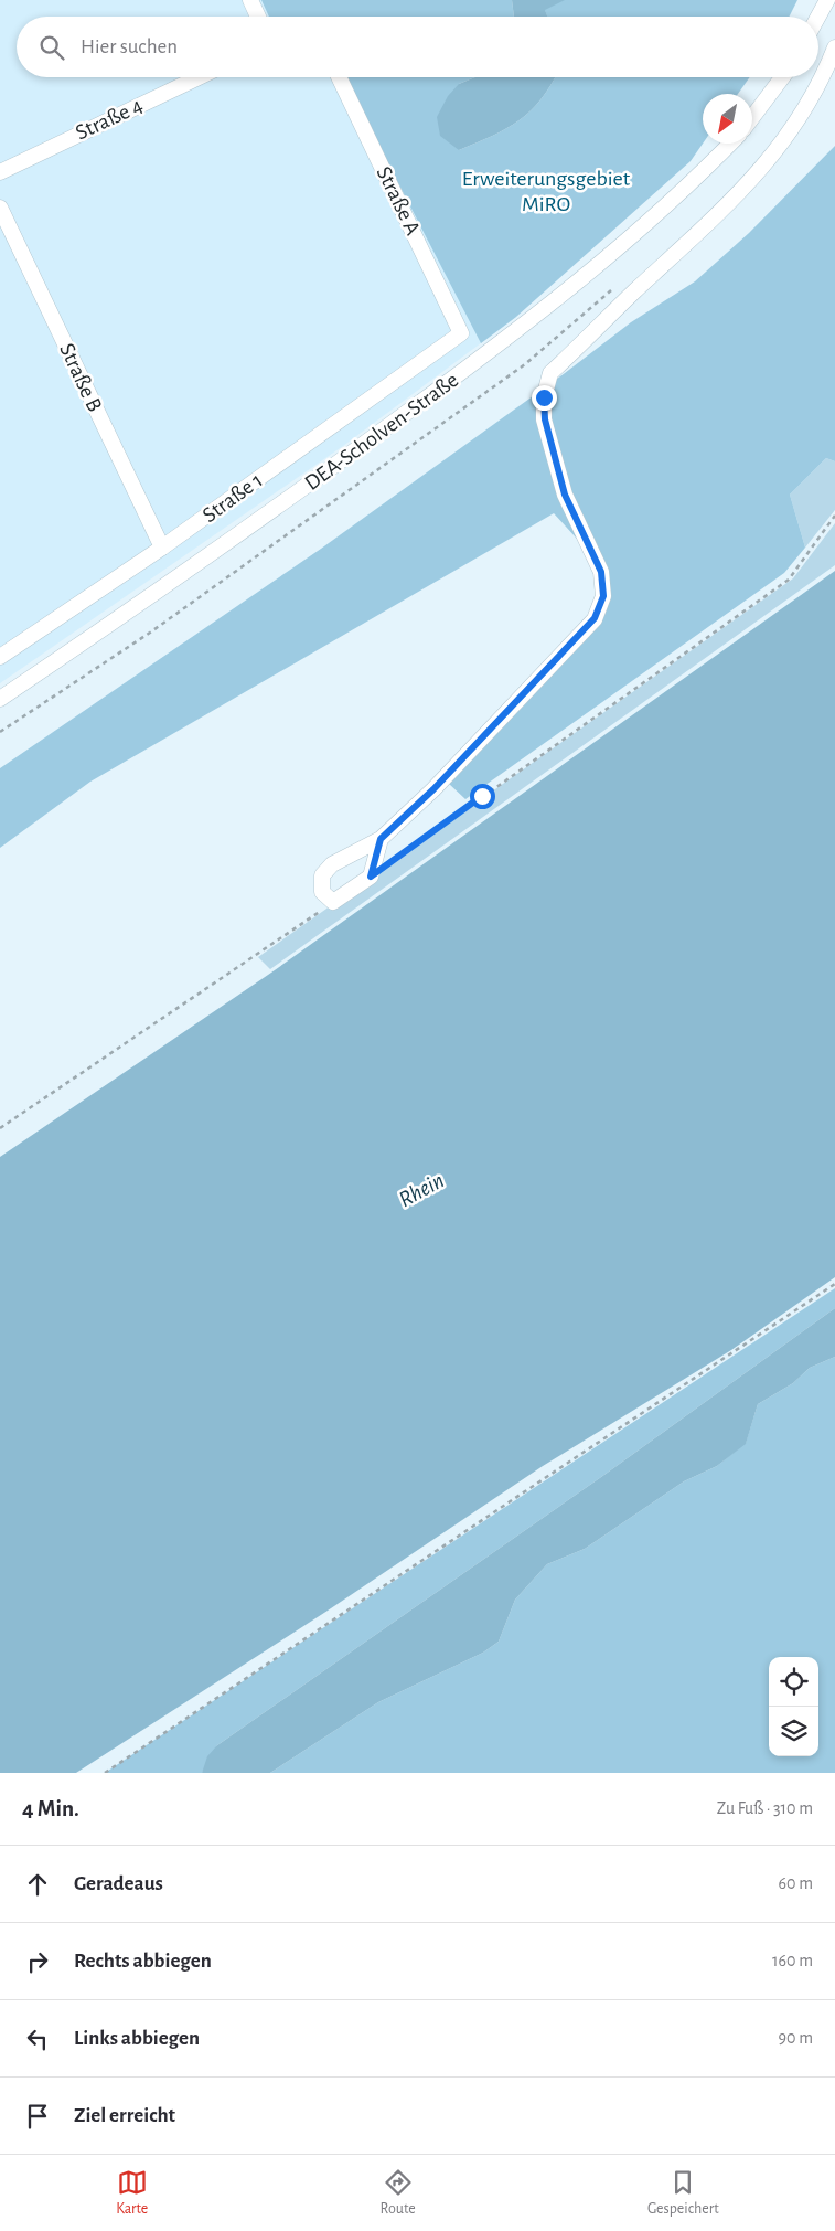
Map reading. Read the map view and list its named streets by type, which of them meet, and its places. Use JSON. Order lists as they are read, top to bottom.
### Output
{
  "streets": {
    "street": [
      "Straße 4",
      "Straße A",
      "Straße B",
      "DEA-Scholven-Straße",
      "Straße 1"
    ]
  },
  "crossings": [
    ["Straße A", "Straße 1"],
    ["Straße B", "Straße 1"]
  ],
  "water": ["Rhein"],
  "parks": ["Erweiterungsgebiet MiRO"],
  "north": "bottom left",
  "page": {
    "search": "Hier suchen",
    "heading": ["4 Min.", "Zu Fuß · 310 m"],
    "list": [
      ["Geradeaus", "60 m"],
      ["Rechts abbiegen", "160 m"],
      ["Links abbiegen", "90 m"],
      "Ziel erreicht"
    ],
    "nav": ["Karte", "Route", "Gespeichert"]
  }
}
